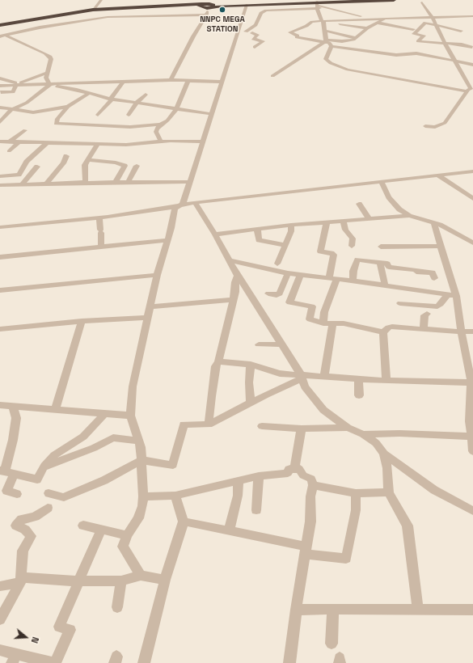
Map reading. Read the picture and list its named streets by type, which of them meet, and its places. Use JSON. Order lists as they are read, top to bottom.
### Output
{
  "places": ["NNPC MEGA STATION"],
  "north": "right"
}
